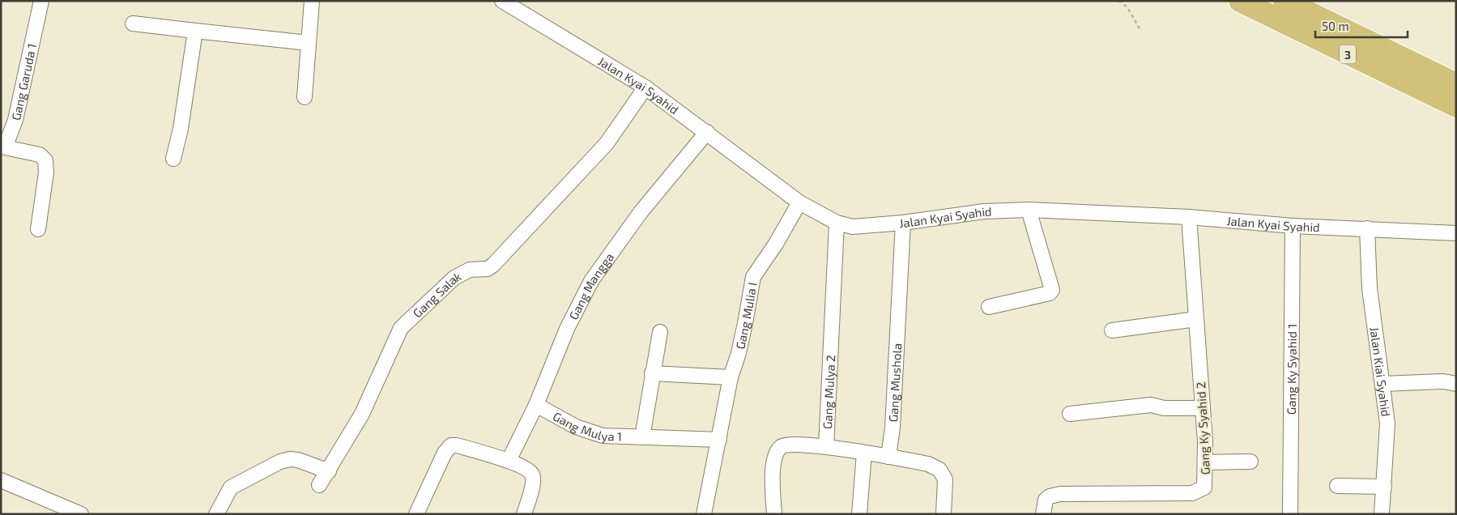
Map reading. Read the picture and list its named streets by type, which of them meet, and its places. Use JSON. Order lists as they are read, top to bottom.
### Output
{
  "streets": {
    "highway": ["3"],
    "street": [
      "Gang Garuda 1",
      "Jalan Kyai Syahid",
      "Gang Mangga",
      "Gang Salak",
      "Gang Mulia I",
      "Gang Ky Syahid 1",
      "Jalan Kiai Syahid",
      "Gang Mushola",
      "Gang Mulya 2",
      "Gang Mulya 1",
      "Gang Ky Syahid 2"
    ]
  },
  "crossings": [
    ["Jalan Kyai Syahid", "Gang Mangga"],
    ["Jalan Kyai Syahid", "Gang Salak"],
    ["Jalan Kyai Syahid", "Gang Mulia I"],
    ["Jalan Kyai Syahid", "Gang Ky Syahid 1"],
    ["Jalan Kyai Syahid", "Jalan Kiai Syahid"],
    ["Jalan Kyai Syahid", "Gang Mushola"],
    ["Jalan Kyai Syahid", "Gang Mulya 2"],
    ["Jalan Kyai Syahid", "Gang Ky Syahid 2"],
    ["Gang Mangga", "Gang Mulya 1"],
    ["Gang Mulia I", "Gang Mulya 1"]
  ],
  "scale_bar": "50 m"
}
